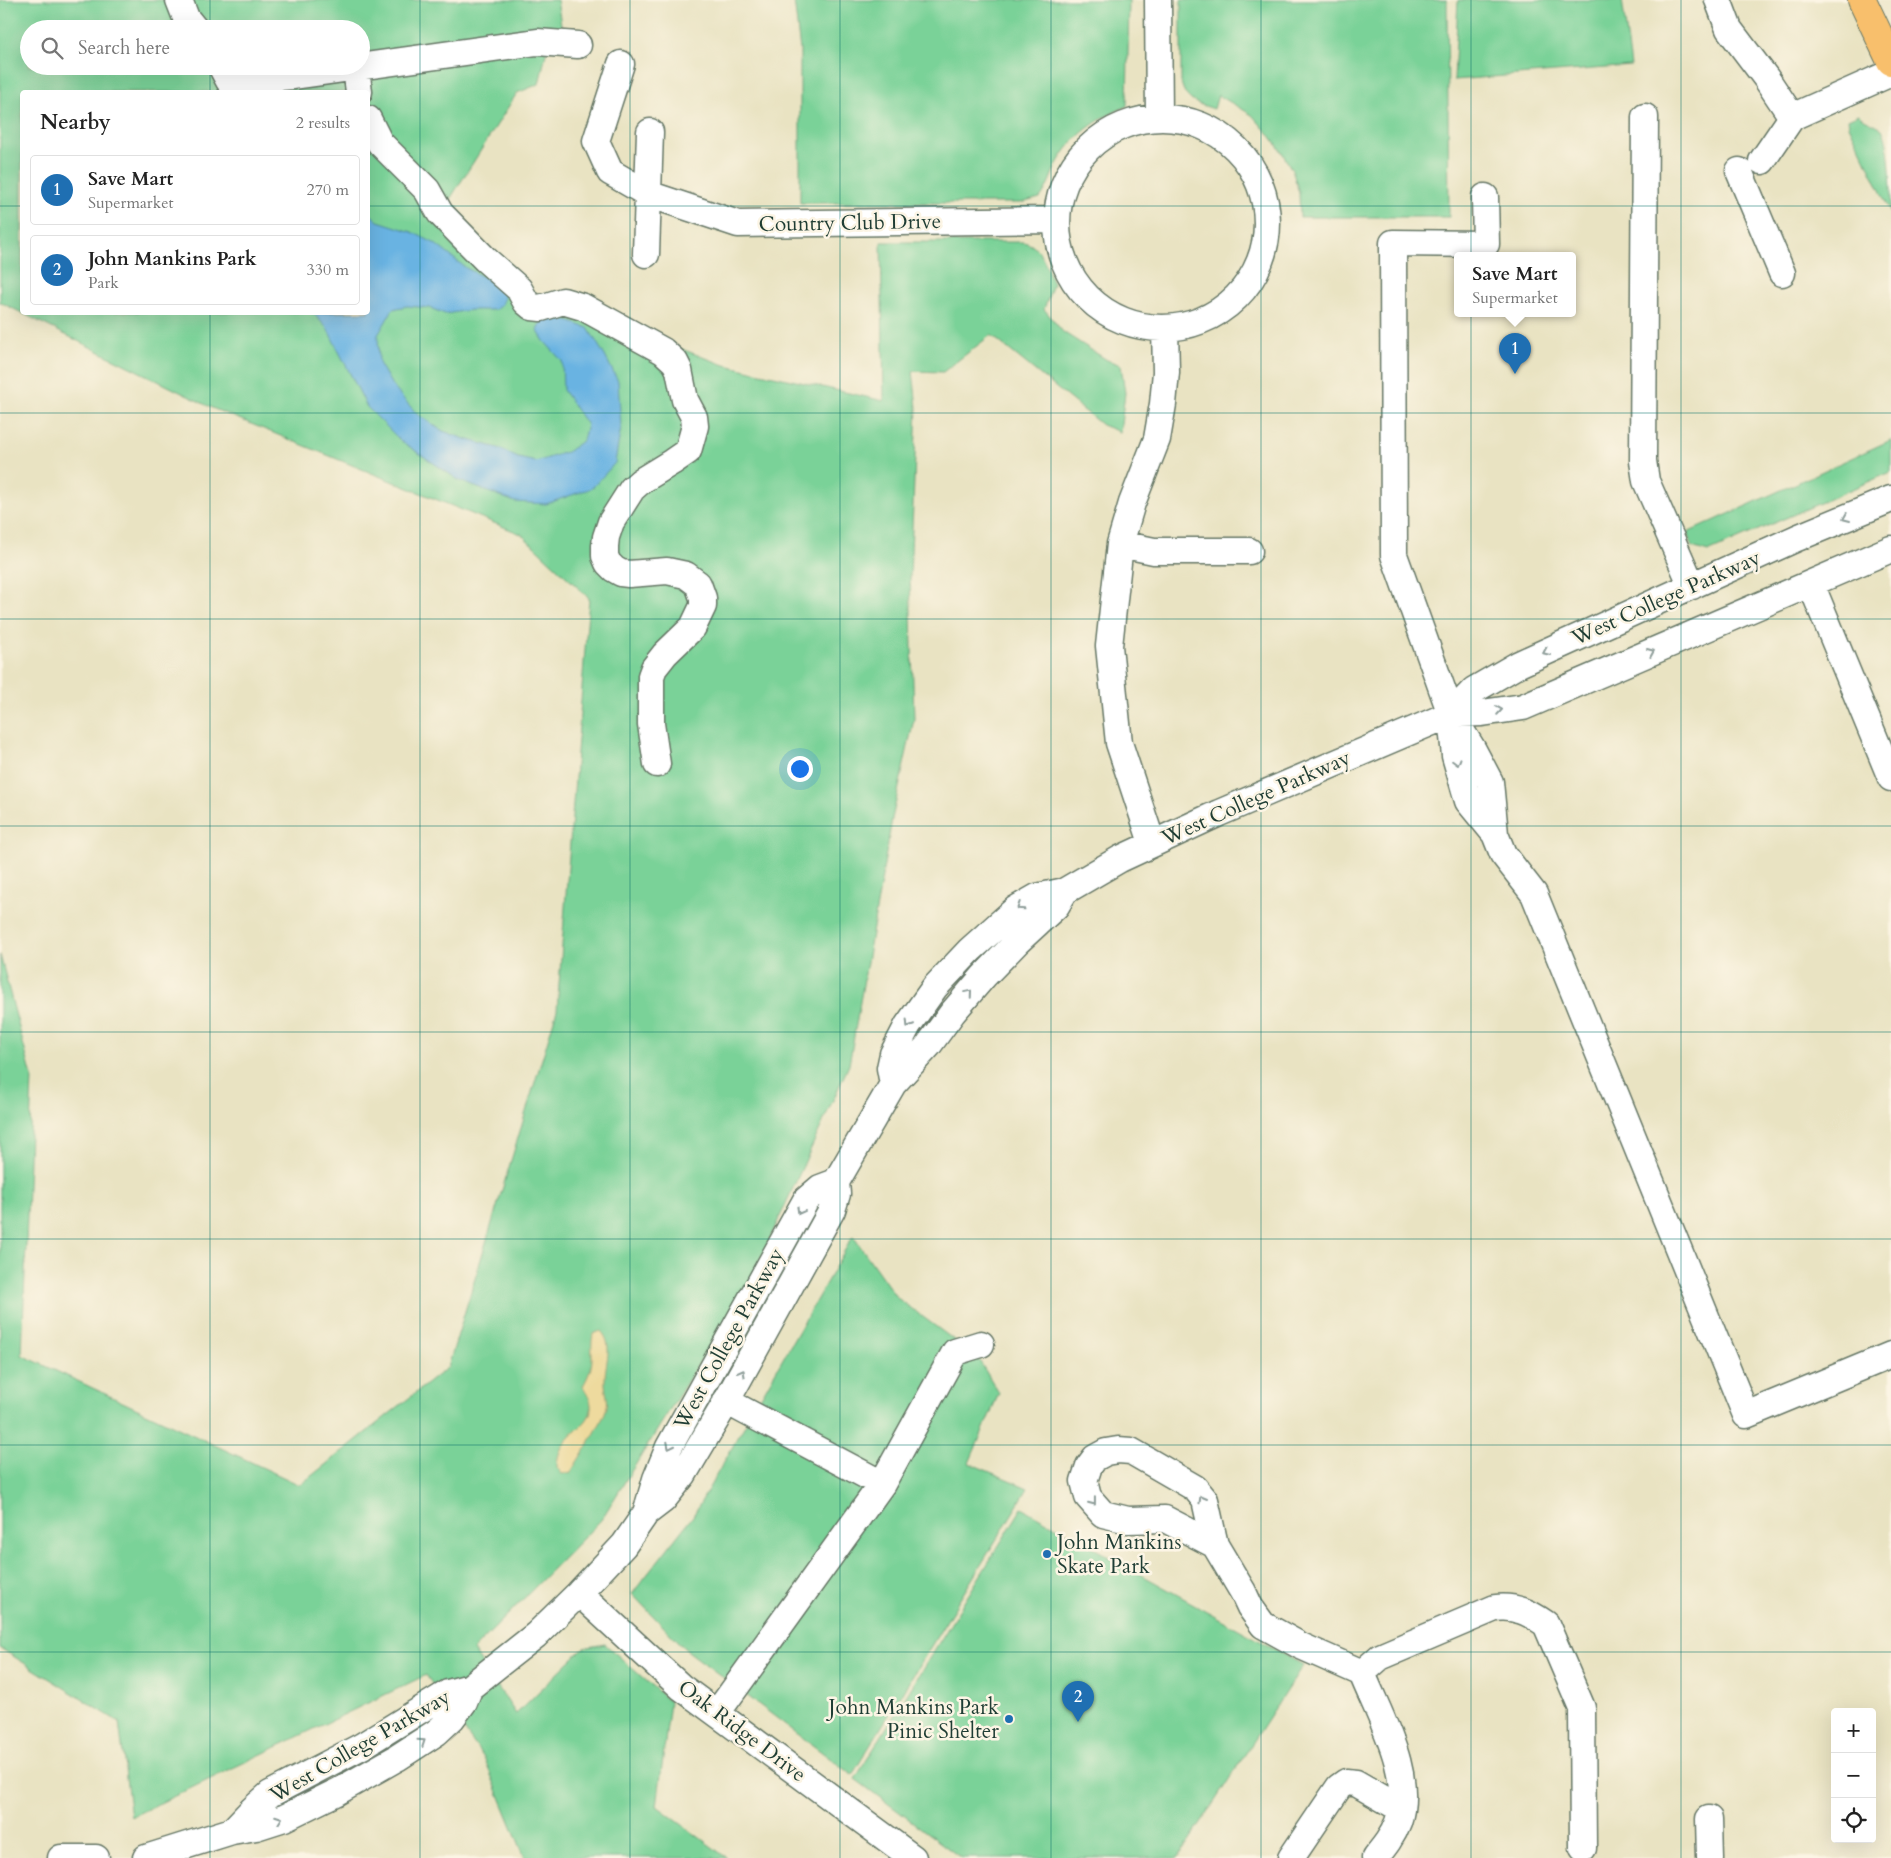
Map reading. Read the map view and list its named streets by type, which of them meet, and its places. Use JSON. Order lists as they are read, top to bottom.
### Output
{
  "streets": {
    "street": ["Country Club Drive", "West College Parkway", "Oak Ridge Drive"]
  },
  "crossings": [
    ["West College Parkway", "Oak Ridge Drive"]
  ],
  "places": ["John Mankins Skate Park", "John Mankins Park Pinic Shelter"],
  "page": {
    "search": "Search here",
    "heading": ["Nearby", "2 results"],
    "list": [
      {
        "mark": "1",
        "name": "Save Mart",
        "note": "Supermarket",
        "value": "270 m"
      },
      {
        "mark": "2",
        "name": "John Mankins Park",
        "note": "Park",
        "value": "330 m"
      }
    ],
    "popup": ["Save Mart", "Supermarket"],
    "pins": ["1", "2"],
    "map_buttons": ["+", "−"]
  }
}
